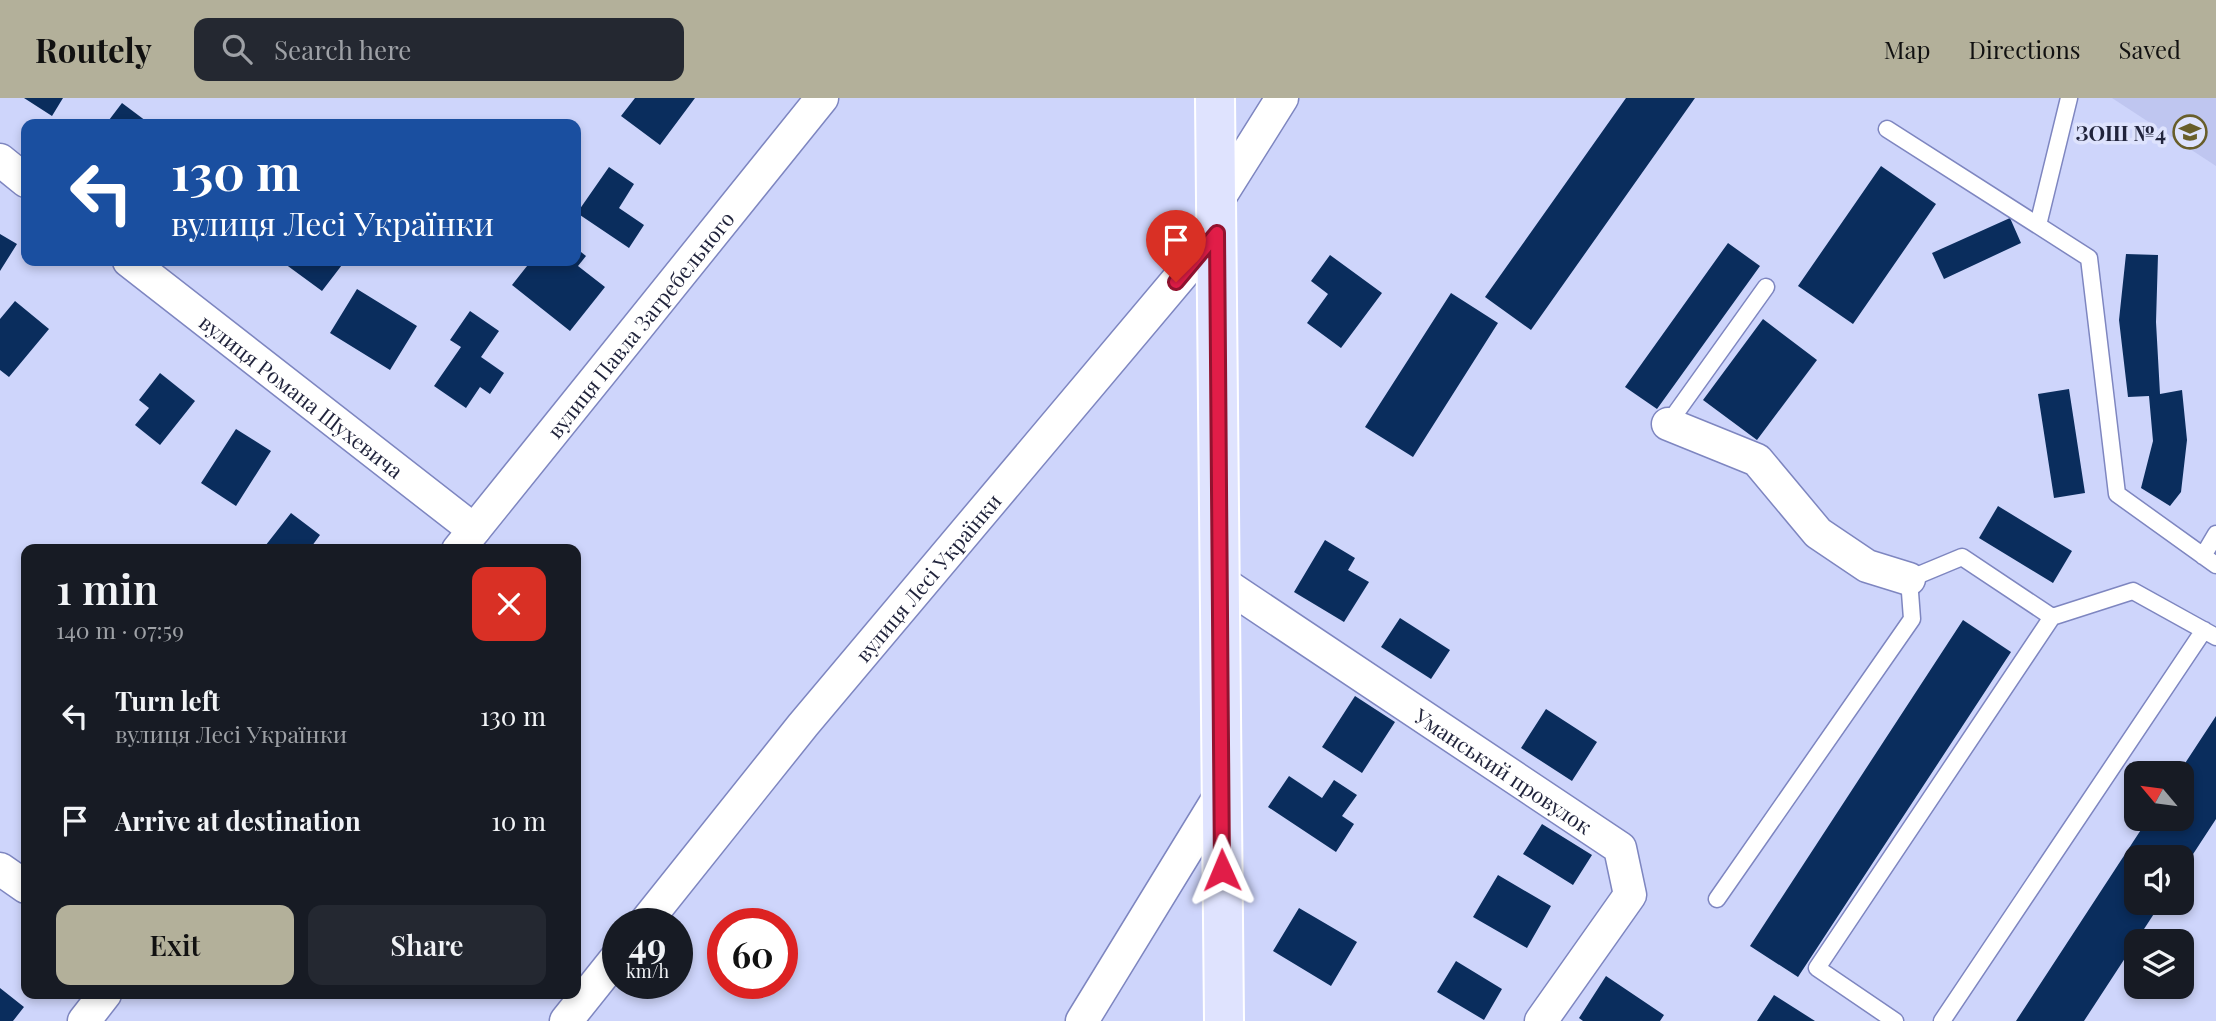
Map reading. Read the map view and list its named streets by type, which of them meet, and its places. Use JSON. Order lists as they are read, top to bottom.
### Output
{
  "streets": {
    "street": [
      "вулиця Павла Загребельного",
      "вулиця Романа Шухевича",
      "вулиця Лесі Українки",
      "Уманський провулок"
    ]
  },
  "crossings": [
    ["вулиця Павла Загребельного", "вулиця Романа Шухевича"]
  ],
  "places": {
    "school or university": ["ЗОШ №4"]
  },
  "north": "top left",
  "page": {
    "header": "Routely",
    "search": "Search here",
    "nav": ["Map", "Directions", "Saved"],
    "turn": ["130 m", "вулиця Лесі Українки"],
    "heading": ["1 min", "140 m · 07:59"],
    "list": [
      {
        "name": "Turn left",
        "note": "вулиця Лесі Українки",
        "value": "130 m"
      },
      {
        "name": "Arrive at destination",
        "value": "10 m"
      }
    ],
    "buttons": ["Exit", "Share"],
    "speed": "49 km/h",
    "limit": "60"
  }
}
